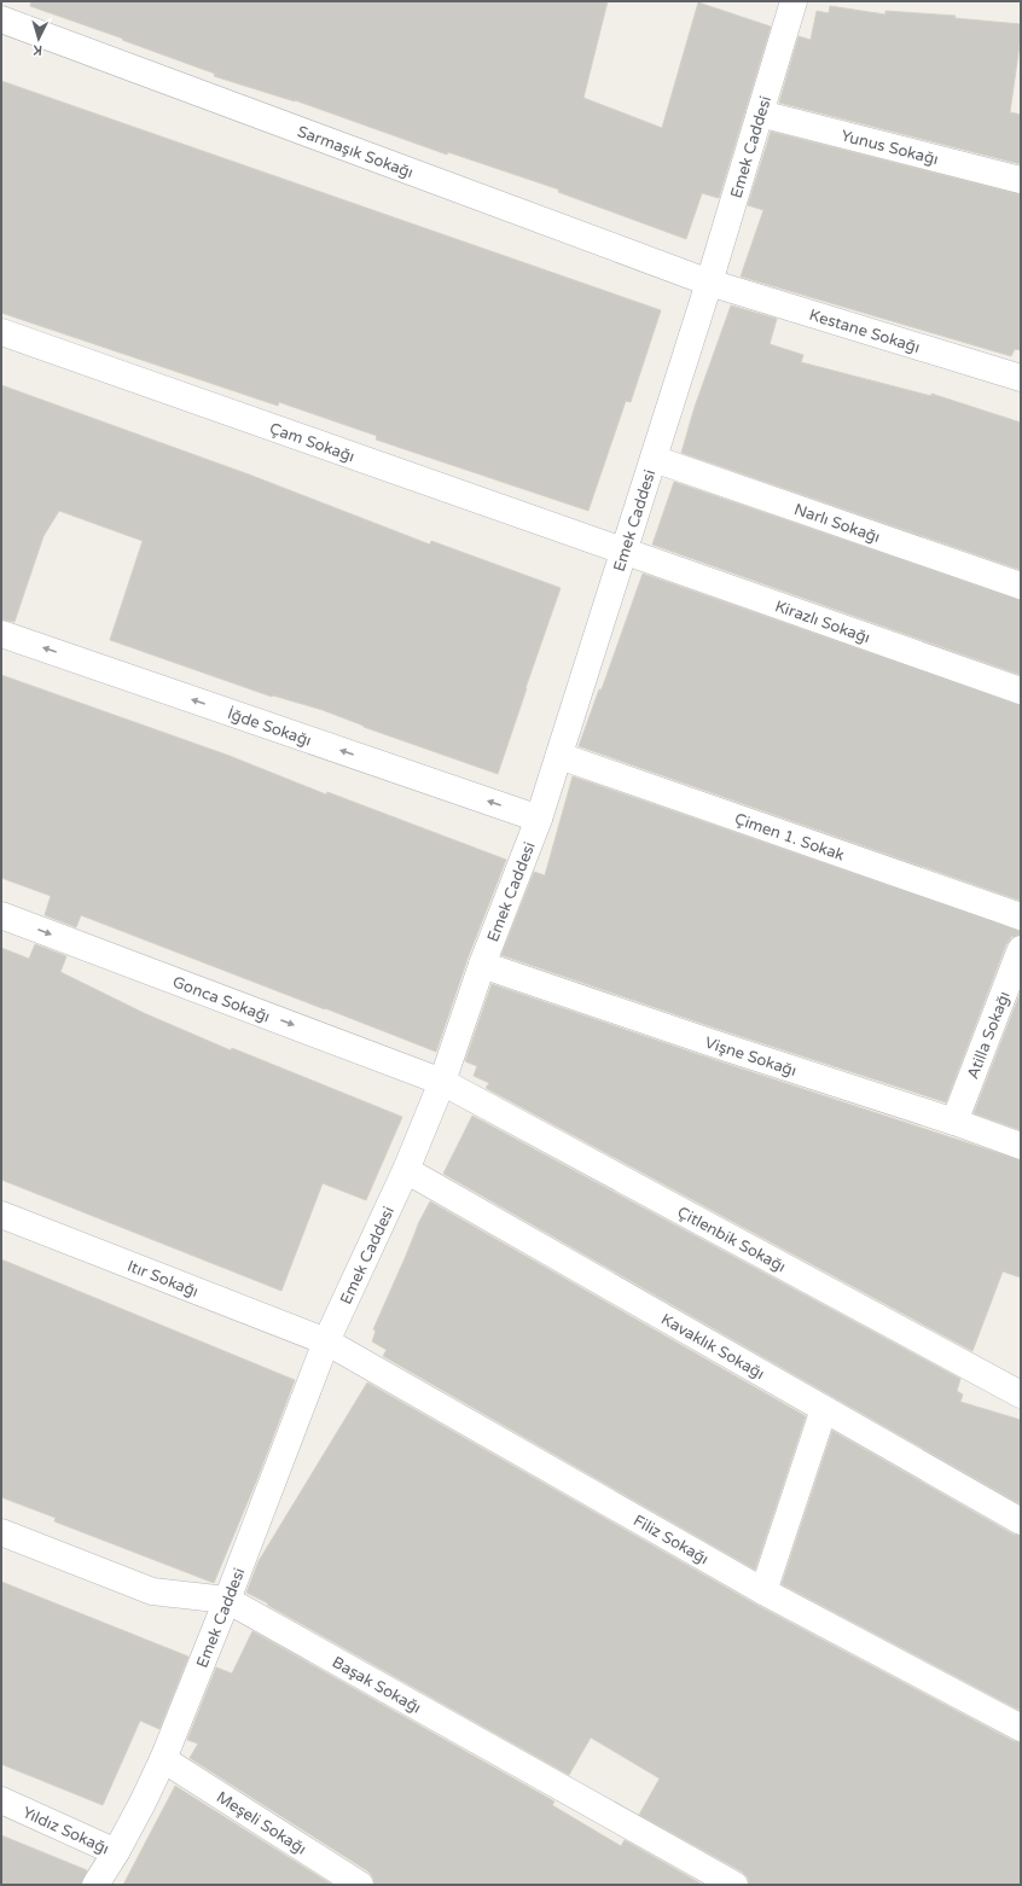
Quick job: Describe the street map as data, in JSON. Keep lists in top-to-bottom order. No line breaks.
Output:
{"streets":{"street":["Yunus Sokağı","Emek Caddesi","Sarmaşık Sokağı","Kestane Sokağı","Çam Sokağı","Narlı Sokağı","Kirazlı Sokağı","İğde Sokağı","Çimen 1. Sokak","Gonca Sokağı","Atilla Sokağı","Vişne Sokağı","Çitlenbik Sokağı","Itır Sokağı","Kavaklık Sokağı","Filiz Sokağı","Başak Sokağı","Meşeli Sokağı","Yıldız Sokağı"]},"crossings":[["Yunus Sokağı","Emek Caddesi"],["Emek Caddesi","Sarmaşık Sokağı"],["Emek Caddesi","Kestane Sokağı"],["Emek Caddesi","Çam Sokağı"],["Emek Caddesi","Narlı Sokağı"],["Emek Caddesi","Kirazlı Sokağı"],["Emek Caddesi","İğde Sokağı"],["Emek Caddesi","Çimen 1. Sokak"],["Emek Caddesi","Gonca Sokağı"],["Emek Caddesi","Vişne Sokağı"],["Emek Caddesi","Çitlenbik Sokağı"],["Emek Caddesi","Itır Sokağı"],["Emek Caddesi","Kavaklık Sokağı"],["Emek Caddesi","Filiz Sokağı"],["Emek Caddesi","Başak Sokağı"],["Emek Caddesi","Meşeli Sokağı"],["Emek Caddesi","Yıldız Sokağı"],["Sarmaşık Sokağı","Kestane Sokağı"],["Çam Sokağı","Kirazlı Sokağı"],["Gonca Sokağı","Çitlenbik Sokağı"],["Atilla Sokağı","Vişne Sokağı"],["Itır Sokağı","Filiz Sokağı"],["Meşeli Sokağı","Yıldız Sokağı"]],"one_way":["İğde Sokağı","Gonca Sokağı"],"north":"bottom"}
